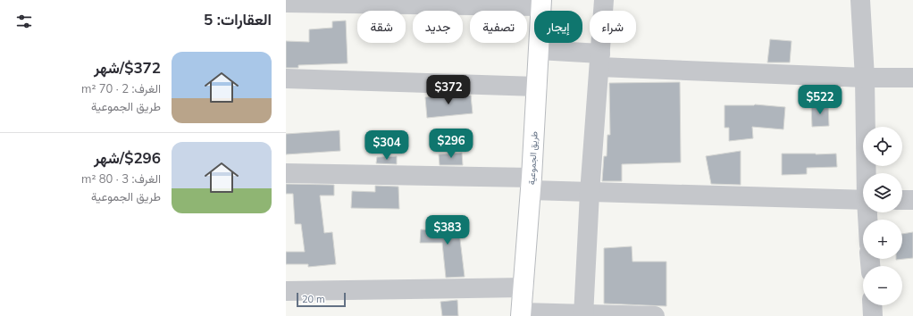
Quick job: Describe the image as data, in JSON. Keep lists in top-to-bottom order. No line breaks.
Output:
{"streets":{"main road":["طريق الجموعية"]},"scale_bar":"20 m","page":{"heading":"العقارات: 5","chip":["شراء","إيجار","تصفية","جديد","شقة"],"list":[{"name":"$372/شهر","note":"الغرف: 2 · 70 m² · طريق الجموعية"},{"name":"$296/شهر","note":"الغرف: 3 · 80 m² · طريق الجموعية"}],"price":["$372","$522","$296","$304","$383"],"map_buttons":["+","−"],"scale":"20 m"}}
